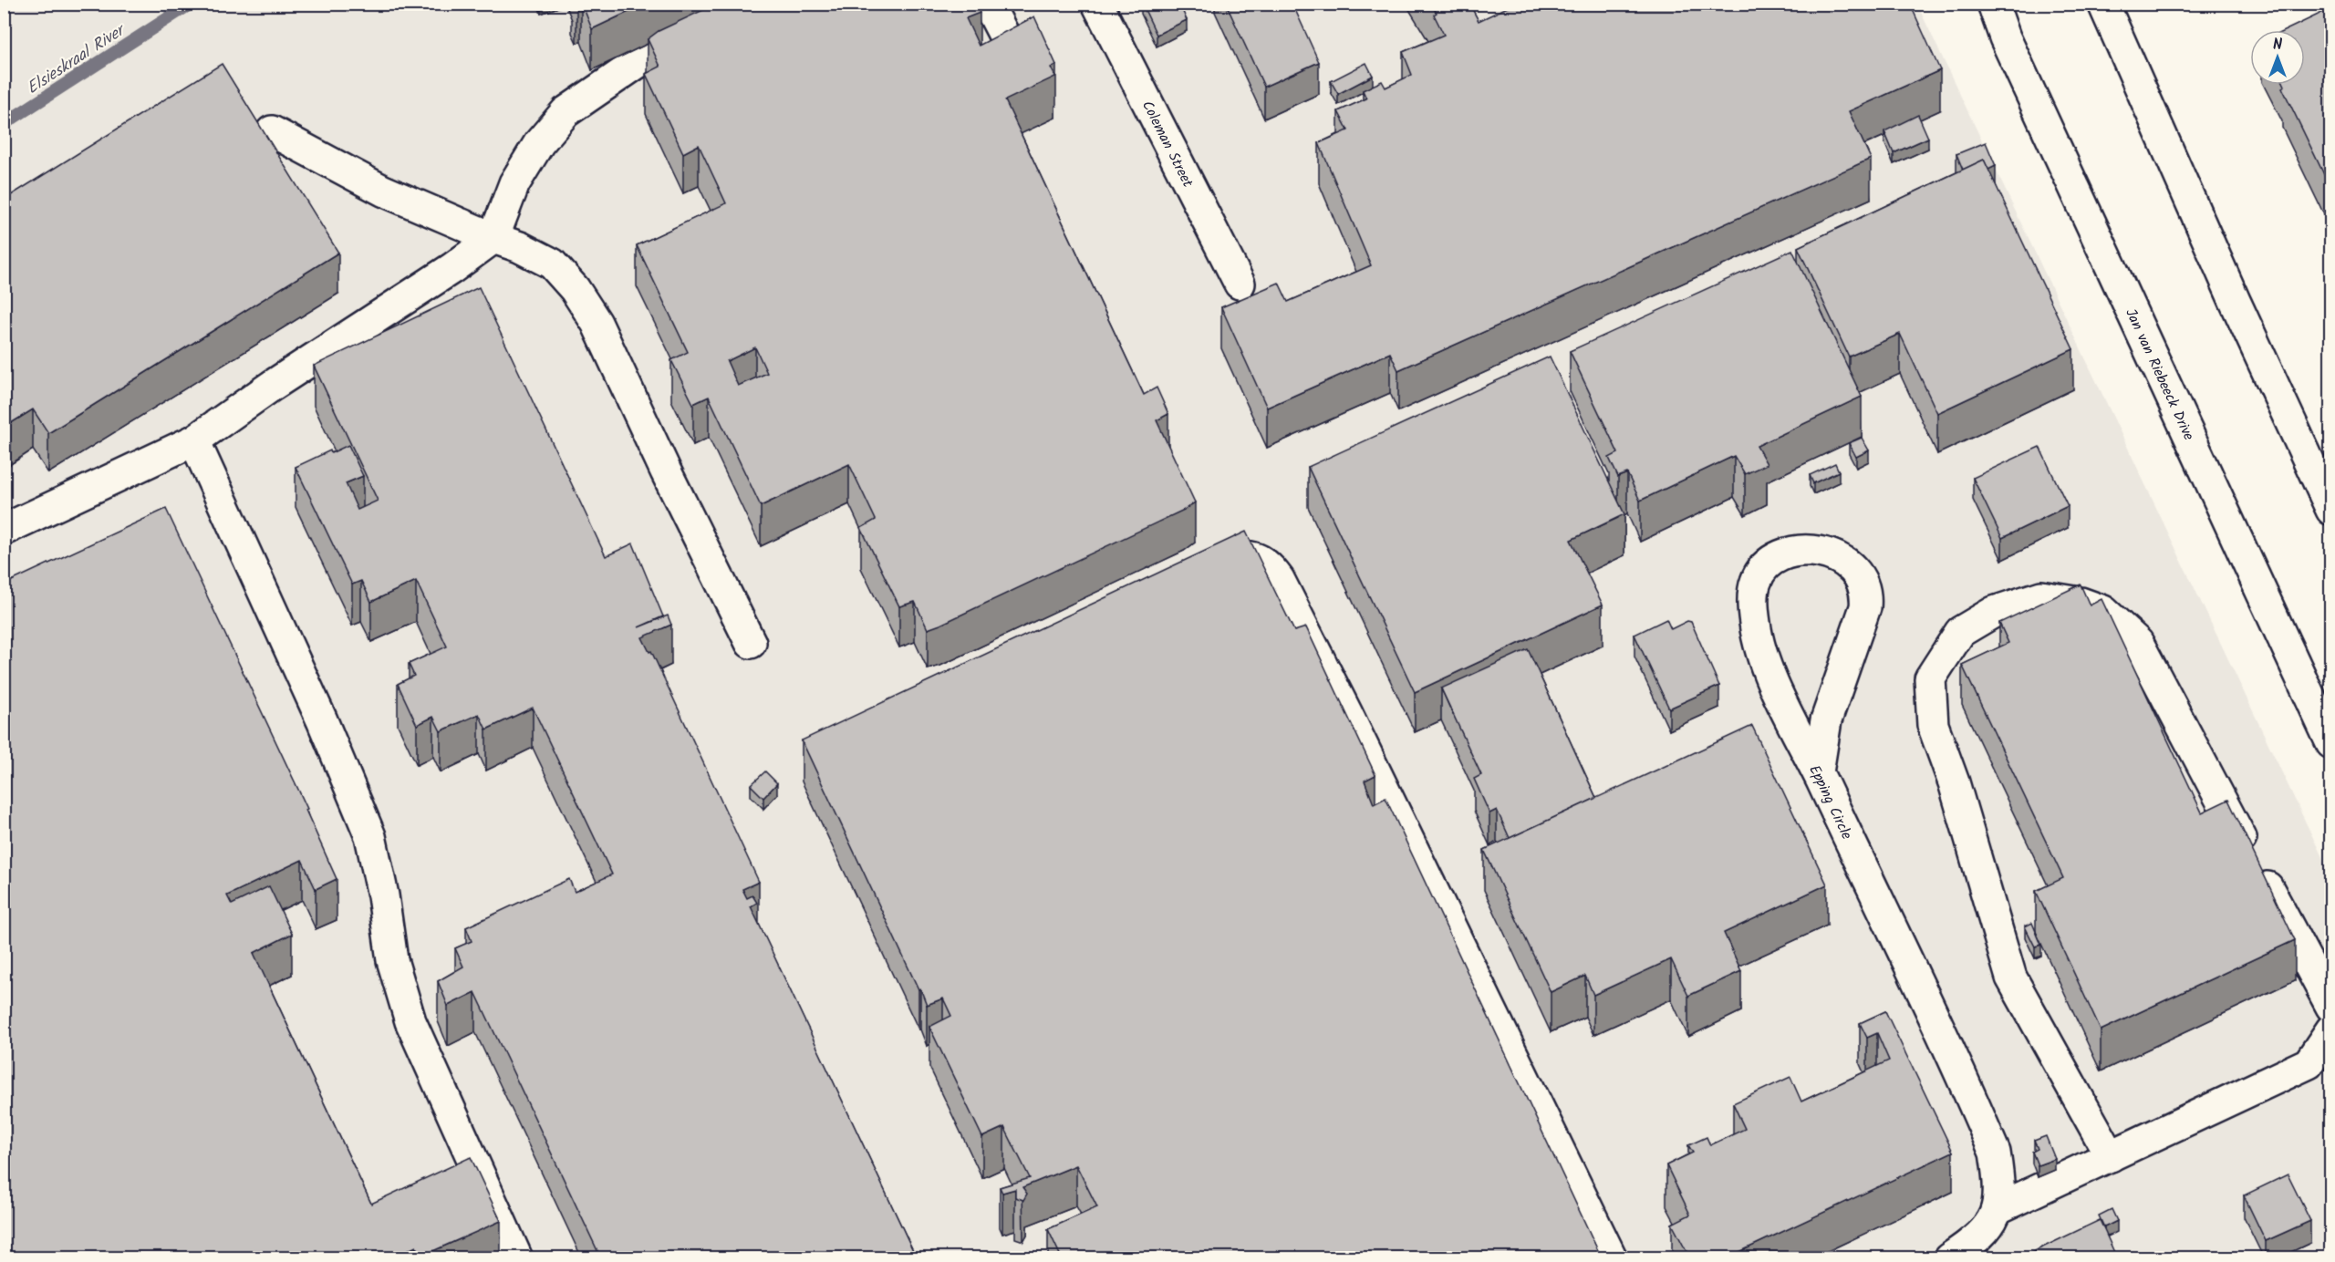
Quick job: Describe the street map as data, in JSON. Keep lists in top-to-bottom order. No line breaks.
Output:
{"streets":{"main road":["Coleman Street","Jan van Riebeeck Drive","Epping Circle"]},"water":["Elsieskraal River"],"north":"top"}
